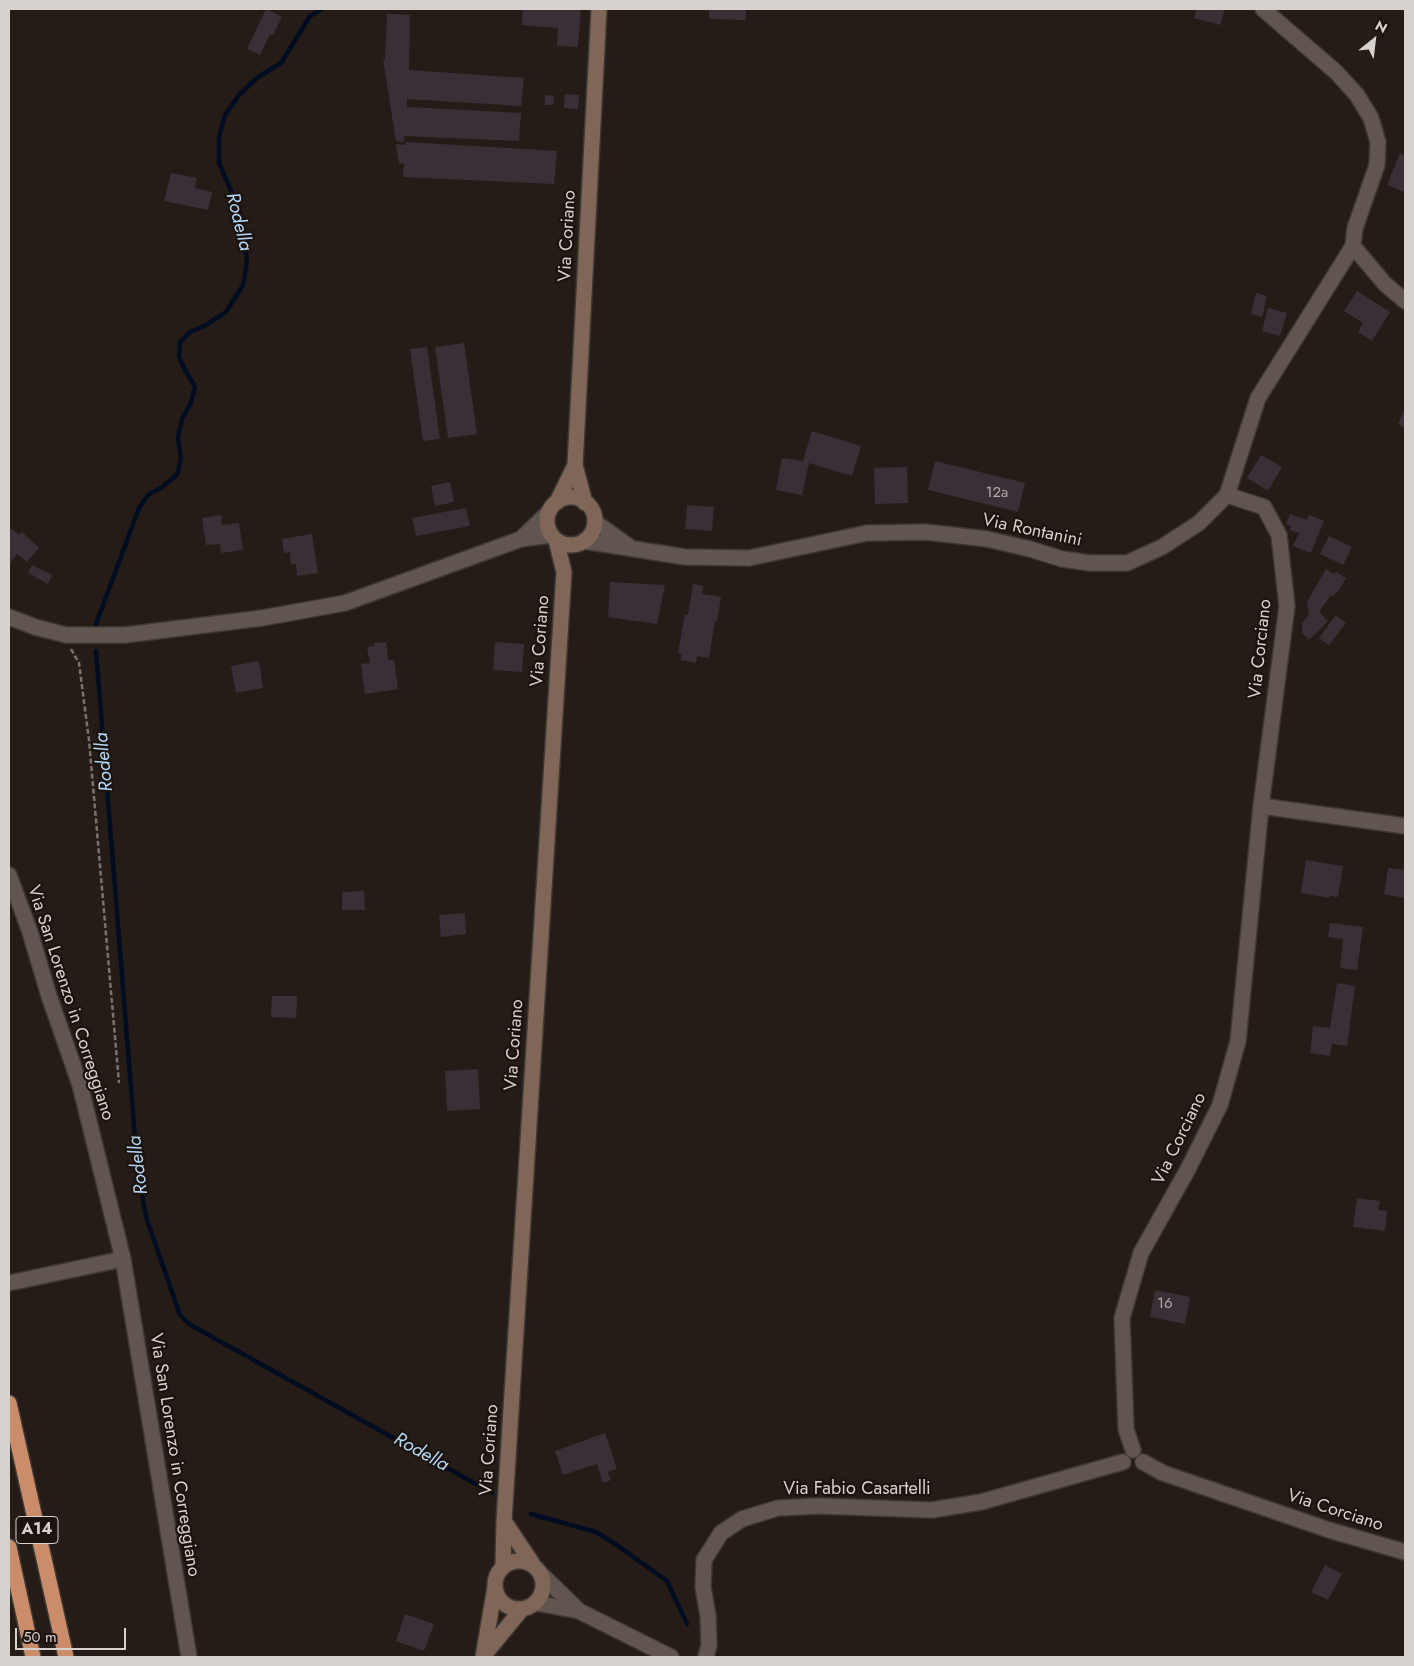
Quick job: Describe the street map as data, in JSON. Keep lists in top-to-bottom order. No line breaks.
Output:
{"streets":{"highway":["A14"],"main road":["Via Coriano"],"street":["Via Rontanini","Via Corciano","Via San Lorenzo in Correggiano","Via Fabio Casartelli"]},"crossings":[["Via Coriano","Via Rontanini"],["Via Rontanini","Via Corciano"],["Via Corciano","Via Fabio Casartelli"]],"water":["Rodella"],"house_numbers":["12a","16"],"scale_bar":"50 m","north":"top right"}
